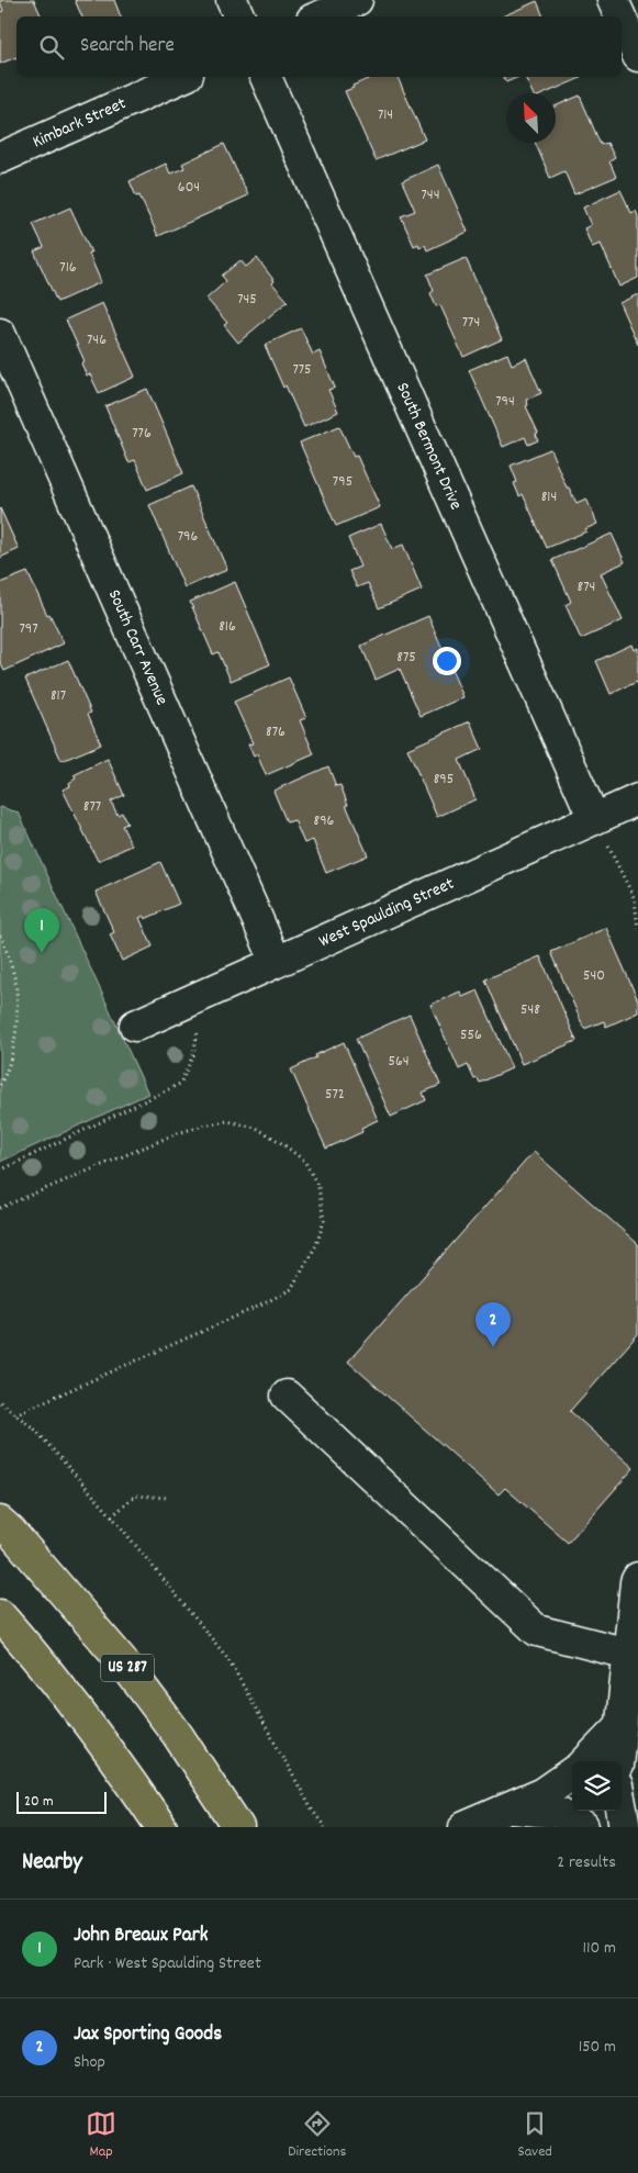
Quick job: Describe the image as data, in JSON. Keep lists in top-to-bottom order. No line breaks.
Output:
{"streets":{"main road":["US 287"],"street":["Kimbark Street","South Bermont Drive","South Carr Avenue","West Spaulding Street"]},"crossings":[["South Bermont Drive","West Spaulding Street"],["South Carr Avenue","West Spaulding Street"]],"house_numbers":["714","604","744","716","745","774","746","775","794","776","795","814","796","874","816","797","875","817","876","895","877","896","540","548","556","564","572"],"scale_bar":"20 m","north":"top left","page":{"search":"Search here","pins":["1","2"],"scale":"20 m","heading":["Nearby","2 results"],"list":[{"mark":"1","name":"John Breaux Park","note":"Park · West Spaulding Street","value":"110 m"},{"mark":"2","name":"Jax Sporting Goods","note":"Shop","value":"150 m"}],"nav":["Map","Directions","Saved"]}}
